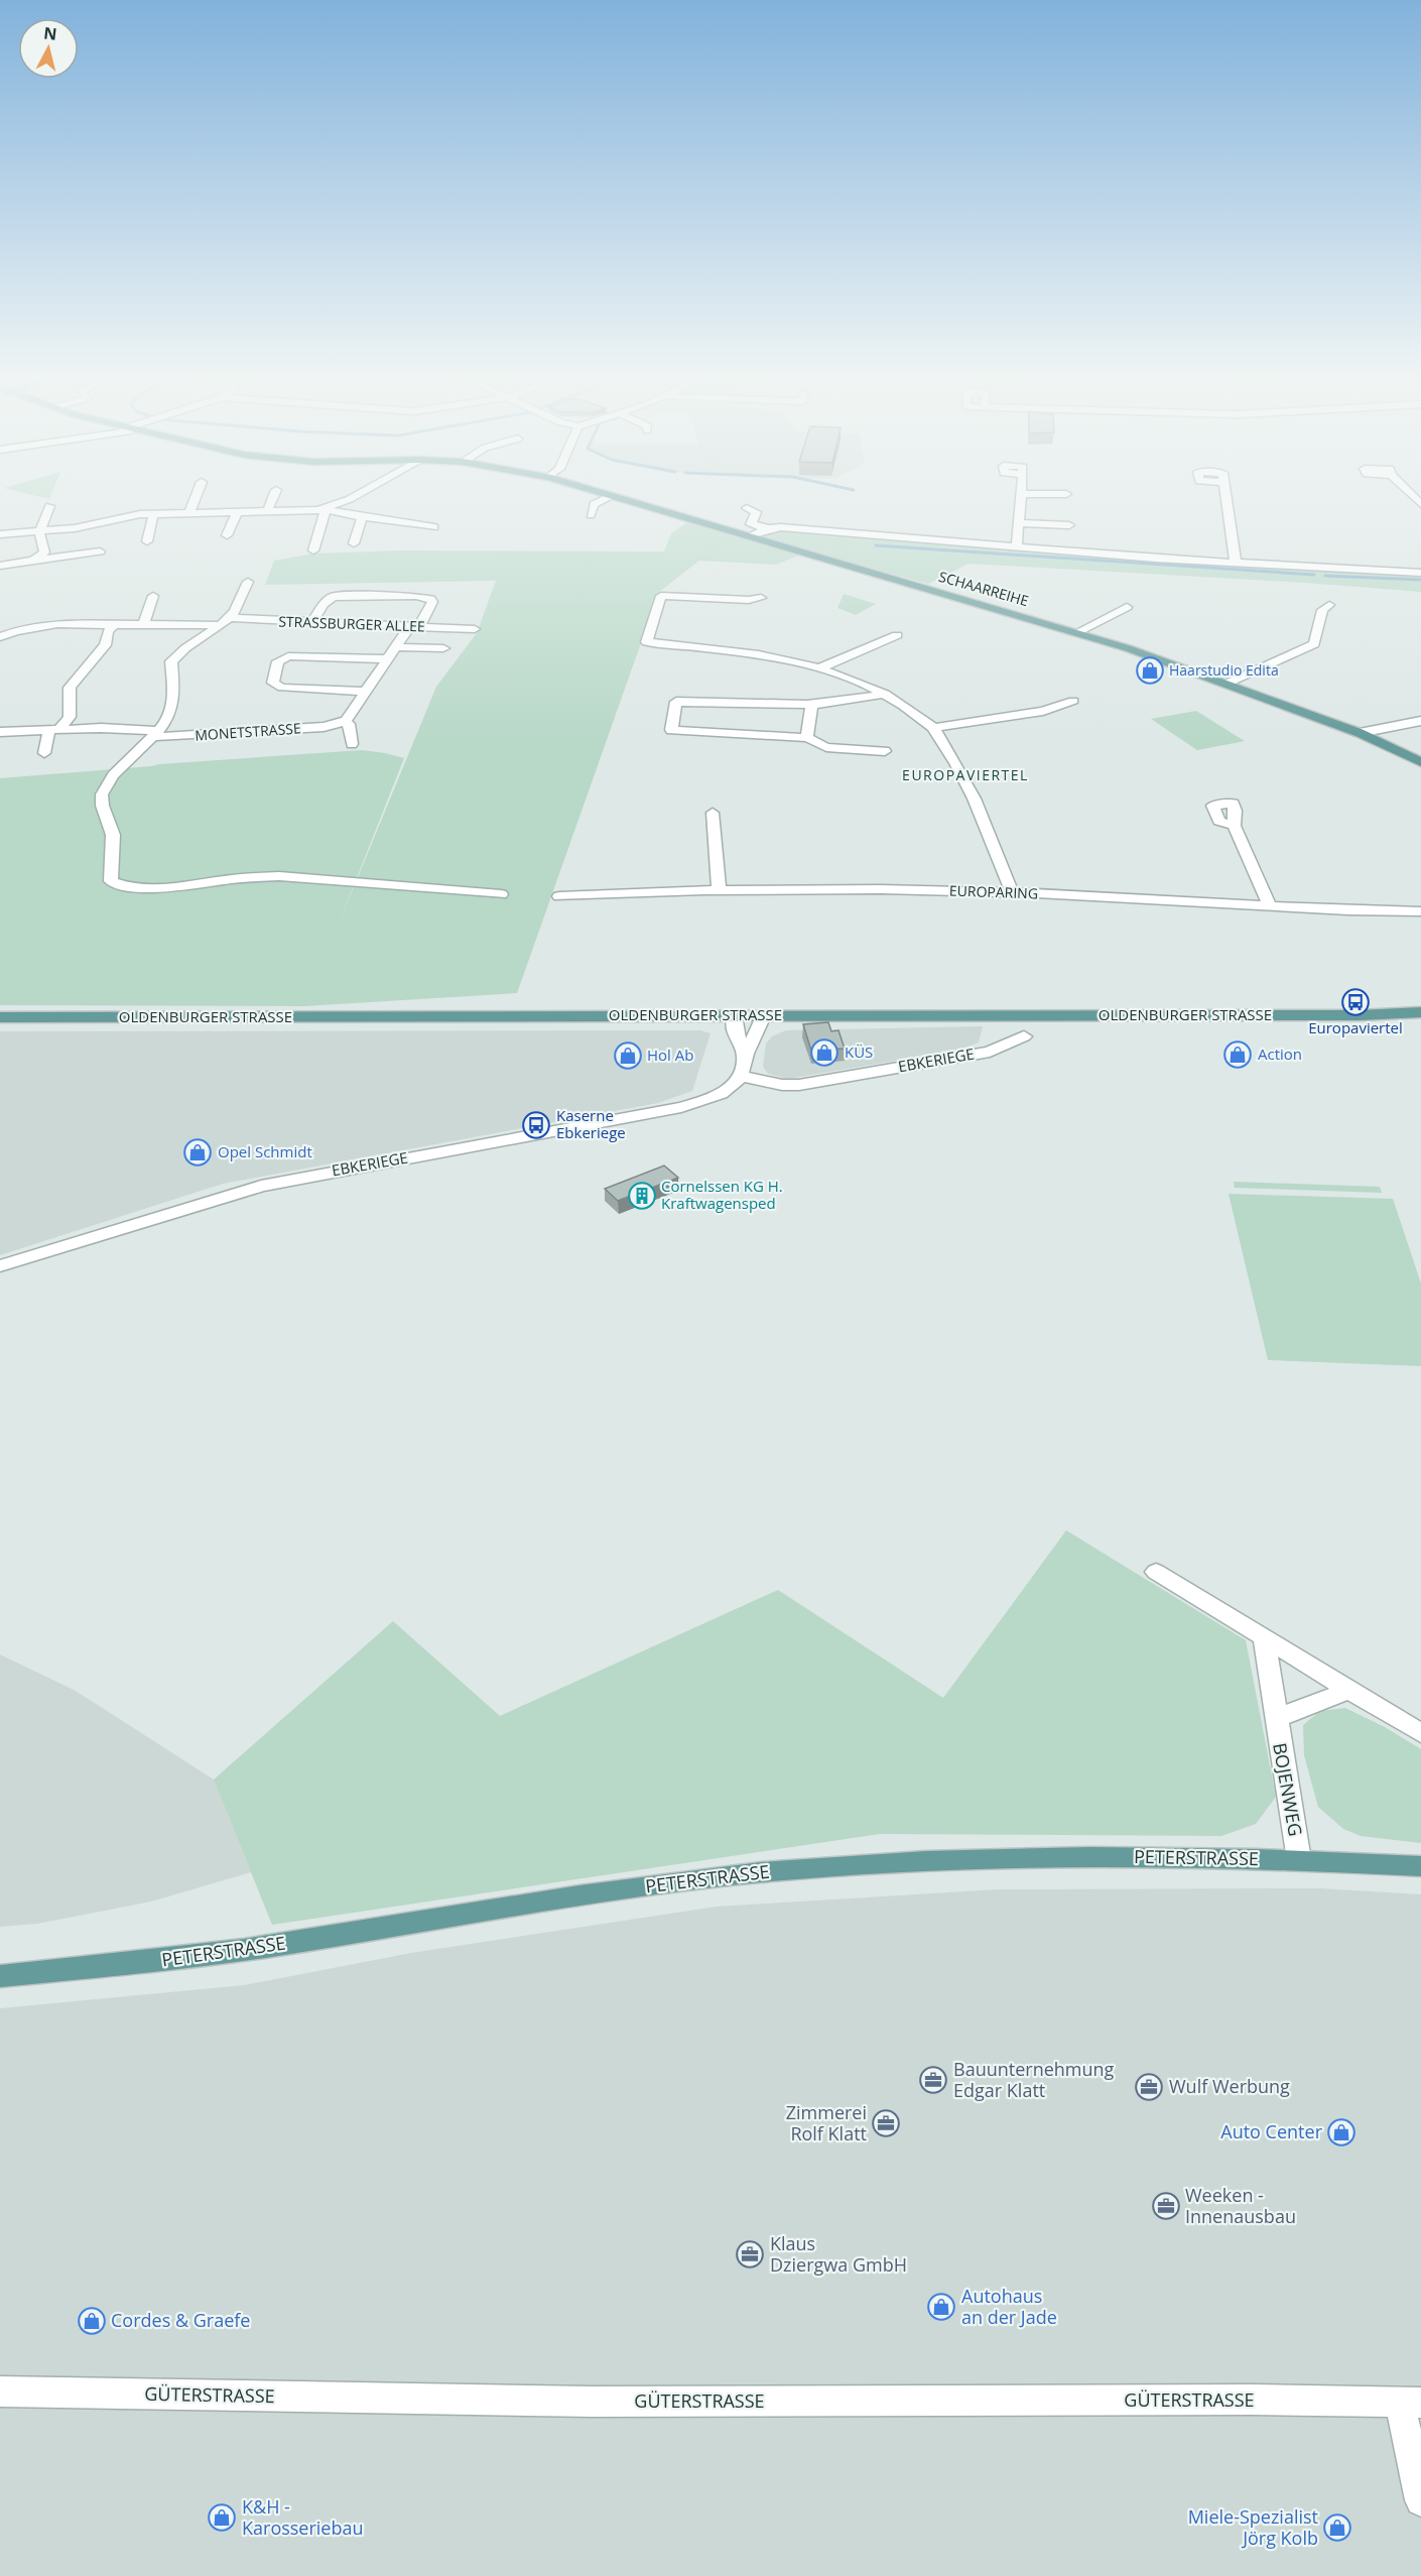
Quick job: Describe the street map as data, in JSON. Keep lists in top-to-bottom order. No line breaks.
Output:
{"streets":{"main road":["SCHAARREIHE","OLDENBURGER STRASSE","PETERSTRASSE"],"street":["STRASSBURGER ALLEE","MONETSTRASSE","EUROPARING","EBKERIEGE","BOJENWEG","GÜTERSTRASSE"]},"crossings":[["BOJENWEG","PETERSTRASSE"]],"districts":["EUROPAVIERTEL"],"places":{"shop":["Haarstudio Edita","KÜS","Action","Hol Ab","Opel Schmidt","Auto Center","Autohaus an der Jade","Cordes & Graefe","K&H - Karosseriebau","Miele-Spezialist Jörg Kolb"],"bus stop":["Europaviertel","Kaserne Ebkeriege"],"building":["Cornelssen KG H. Kraftwagensped"],"office":["Bauunternehmung Edgar Klatt","Wulf Werbung","Zimmerei Rolf Klatt","Weeken - Innenausbau","Klaus Dziergwa GmbH"]},"north":"top"}
